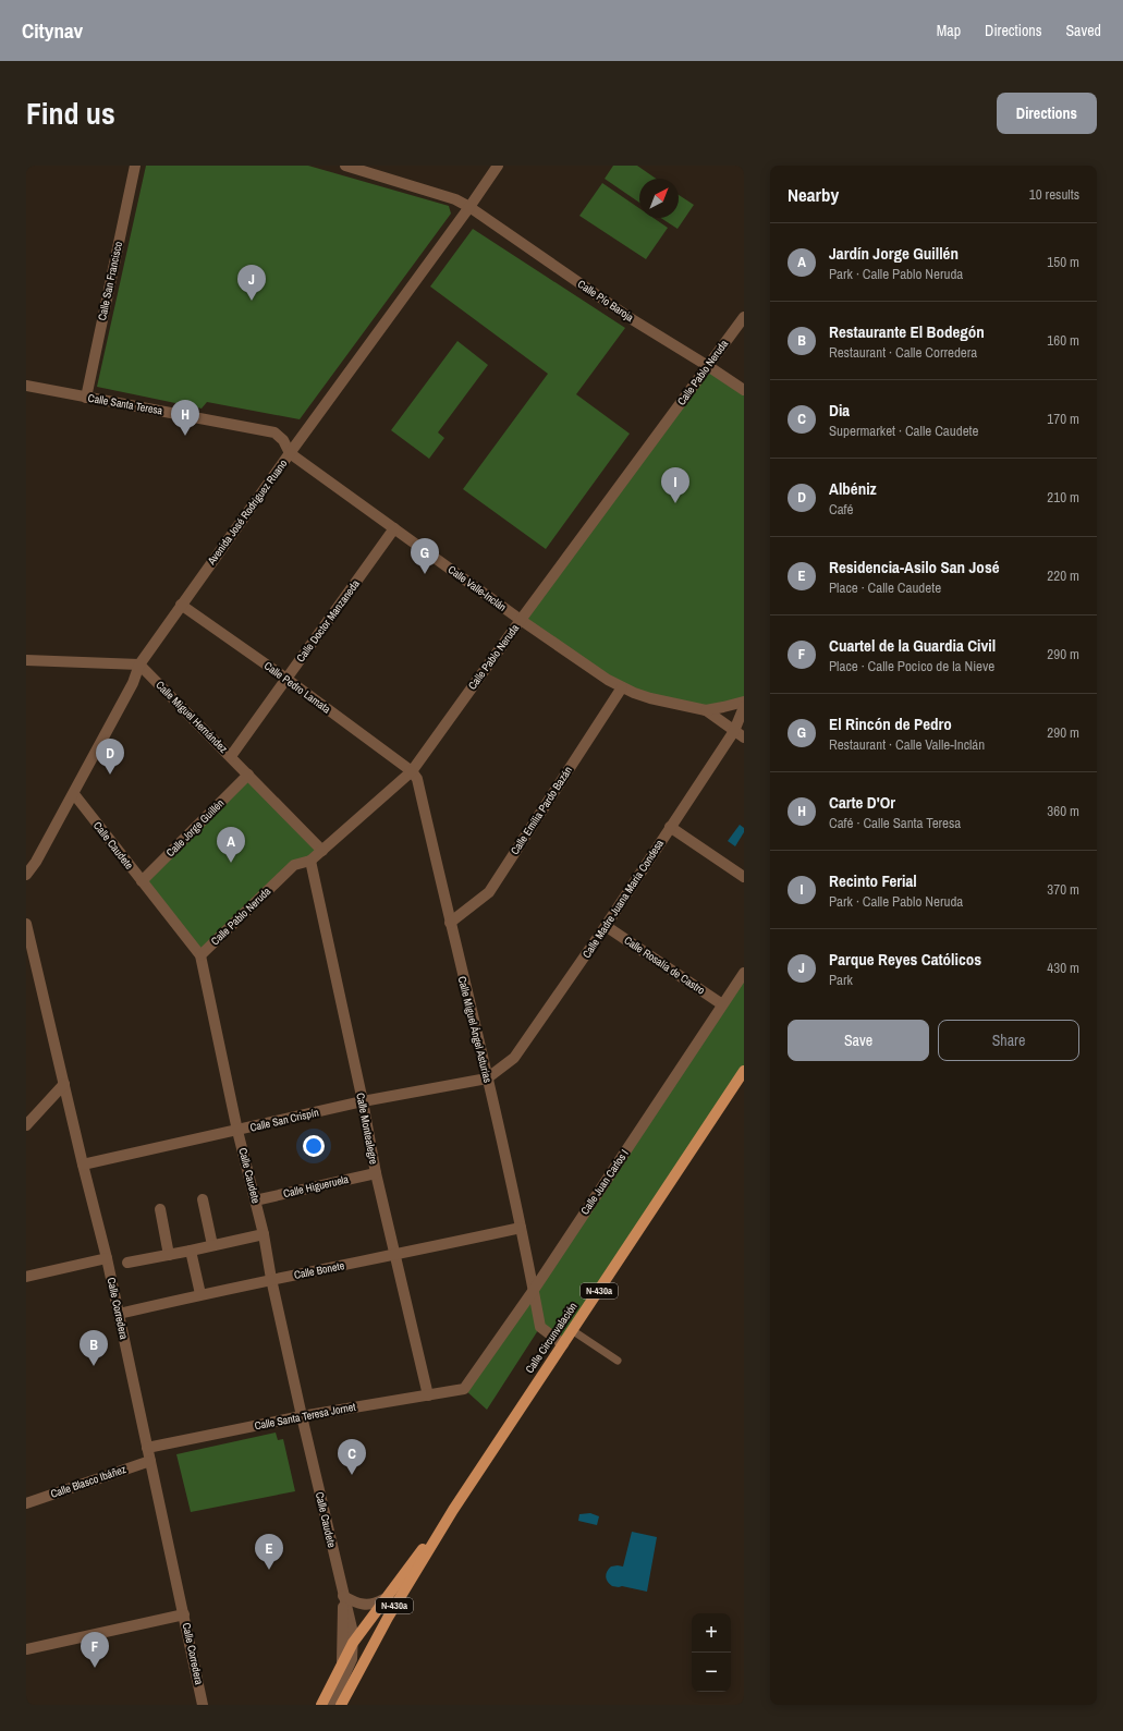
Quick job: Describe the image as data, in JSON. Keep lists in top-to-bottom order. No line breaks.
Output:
{"streets":{"main road":["N-430a","Calle Circunvalación"],"street":["Calle San Francisco","Calle Pío Baroja","Calle Pablo Neruda","Calle Santa Teresa","Avenida José Rodríguez Ruano","Calle Valle-Inclán","Calle Doctor Manzaneda","Calle Pedro Lamata","Calle Miguel Hernández","Calle Emilia Pardo Bazán","Calle Jorge Guillén","Calle Caudete","Calle Madre Juana María Condesa","Calle Rosalía de Castro","Calle Miguel Ángel Asturias","Calle San Crispín","Calle Montealegre","Calle Juan Carlos I","Calle Higueruela","Calle Bonete","Calle Corredera","Calle Santa Teresa Jornet","Calle Blasco Ibáñez"]},"crossings":[["Calle San Francisco","Calle Santa Teresa"],["Calle Pío Baroja","Calle Pablo Neruda"],["Calle Pío Baroja","Avenida José Rodríguez Ruano"],["Calle Pablo Neruda","Calle Valle-Inclán"],["Calle Pablo Neruda","Calle Pedro Lamata"],["Calle Pablo Neruda","Calle Miguel Hernández"],["Calle Pablo Neruda","Calle Caudete"],["Calle Pablo Neruda","Calle Miguel Ángel Asturias"],["Calle Pablo Neruda","Calle Montealegre"],["Calle Santa Teresa","Avenida José Rodríguez Ruano"],["Calle Santa Teresa","Calle Valle-Inclán"],["Avenida José Rodríguez Ruano","Calle Valle-Inclán"],["Avenida José Rodríguez Ruano","Calle Pedro Lamata"],["Avenida José Rodríguez Ruano","Calle Miguel Hernández"],["Avenida José Rodríguez Ruano","Calle Caudete"],["Calle Valle-Inclán","Calle Doctor Manzaneda"],["Calle Valle-Inclán","Calle Emilia Pardo Bazán"],["Calle Valle-Inclán","Calle Madre Juana María Condesa"],["Calle Doctor Manzaneda","Calle Pedro Lamata"],["Calle Doctor Manzaneda","Calle Miguel Hernández"],["Calle Pedro Lamata","Calle Miguel Ángel Asturias"],["Calle Miguel Hernández","Calle Jorge Guillén"],["Calle Emilia Pardo Bazán","Calle Miguel Ángel Asturias"],["Calle Jorge Guillén","Calle Caudete"],["Calle Caudete","Calle San Crispín"],["Calle Caudete","Calle Higueruela"],["Calle Caudete","Calle Bonete"],["Calle Caudete","N-430a"],["Calle Caudete","Calle Santa Teresa Jornet"],["Calle Madre Juana María Condesa","Calle Rosalía de Castro"],["Calle Madre Juana María Condesa","Calle Miguel Ángel Asturias"],["Calle Madre Juana María Condesa","Calle San Crispín"],["Calle Rosalía de Castro","Calle Juan Carlos I"],["Calle Miguel Ángel Asturias","Calle San Crispín"],["Calle Miguel Ángel Asturias","Calle Juan Carlos I"],["Calle Miguel Ángel Asturias","Calle Bonete"],["Calle Miguel Ángel Asturias","Calle Circunvalación"],["Calle San Crispín","Calle Montealegre"],["Calle San Crispín","Calle Corredera"],["Calle Montealegre","Calle Higueruela"],["Calle Montealegre","Calle Bonete"],["Calle Montealegre","Calle Santa Teresa Jornet"],["Calle Juan Carlos I","Calle Santa Teresa Jornet"],["Calle Bonete","Calle Corredera"],["N-430a","Calle Circunvalación"],["Calle Corredera","Calle Santa Teresa Jornet"],["Calle Corredera","Calle Blasco Ibáñez"]],"north":"top right","page":{"header":"Citynav","nav":["Map","Directions","Saved"],"title":"Find us","buttons":["Directions",["Save","Share"]],"heading":["Nearby","10 results"],"list":[{"mark":"A","name":"Jardín Jorge Guillén","note":"Park · Calle Pablo Neruda","value":"150 m"},{"mark":"B","name":"Restaurante El Bodegón","note":"Restaurant · Calle Corredera","value":"160 m"},{"mark":"C","name":"Dia","note":"Supermarket · Calle Caudete","value":"170 m"},{"mark":"D","name":"Albéniz","note":"Café","value":"210 m"},{"mark":"E","name":"Residencia-Asilo San José","note":"Place · Calle Caudete","value":"220 m"},{"mark":"F","name":"Cuartel de la Guardia Civil","note":"Place · Calle Pocico de la Nieve","value":"290 m"},{"mark":"G","name":"El Rincón de Pedro","note":"Restaurant · Calle Valle-Inclán","value":"290 m"},{"mark":"H","name":"Carte D'Or","note":"Café · Calle Santa Teresa","value":"360 m"},{"mark":"I","name":"Recinto Ferial","note":"Park · Calle Pablo Neruda","value":"370 m"},{"mark":"J","name":"Parque Reyes Católicos","note":"Park","value":"430 m"}],"pins":["J","H","I","G","D","A","B","C","E","F"],"map_buttons":["+","−"]}}
